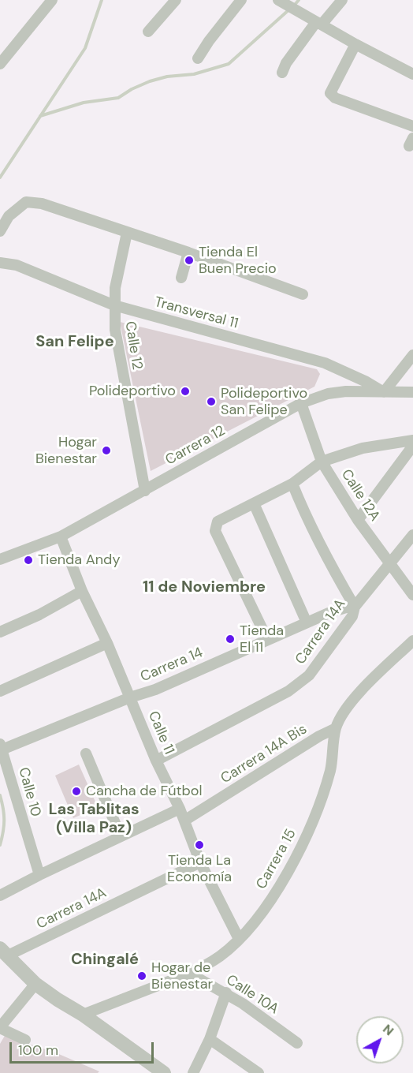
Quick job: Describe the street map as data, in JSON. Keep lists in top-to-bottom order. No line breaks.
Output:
{"streets":{"street":["Transversal 11","Calle 12","Carrera 12","Calle 12A","Carrera 14A","Carrera 14","Calle 11","Carrera 14A Bis","Calle 10","Carrera 15","Calle 10A"]},"crossings":[["Transversal 11","Calle 12"],["Transversal 11","Carrera 12"],["Calle 12","Carrera 12"],["Carrera 12","Calle 12A"],["Carrera 12","Calle 11"],["Calle 12A","Carrera 14A"],["Carrera 14A","Carrera 14"],["Carrera 14A","Calle 11"],["Carrera 14","Calle 11"],["Carrera 14","Calle 10"],["Calle 11","Carrera 14A Bis"],["Calle 11","Carrera 15"],["Carrera 14A Bis","Carrera 15"],["Carrera 15","Calle 10A"]],"districts":["San Felipe","11 de Noviembre","Las Tablitas (Villa Paz)","Chingalé"],"places":["Tienda El Buen Precio","Polideportivo","Polideportivo San Felipe","Hogar Bienestar","Tienda Andy","Tienda El 11","Cancha de Fútbol","Tienda La Economía","Hogar de Bienestar"],"scale_bar":"100 m","north":"top right"}
